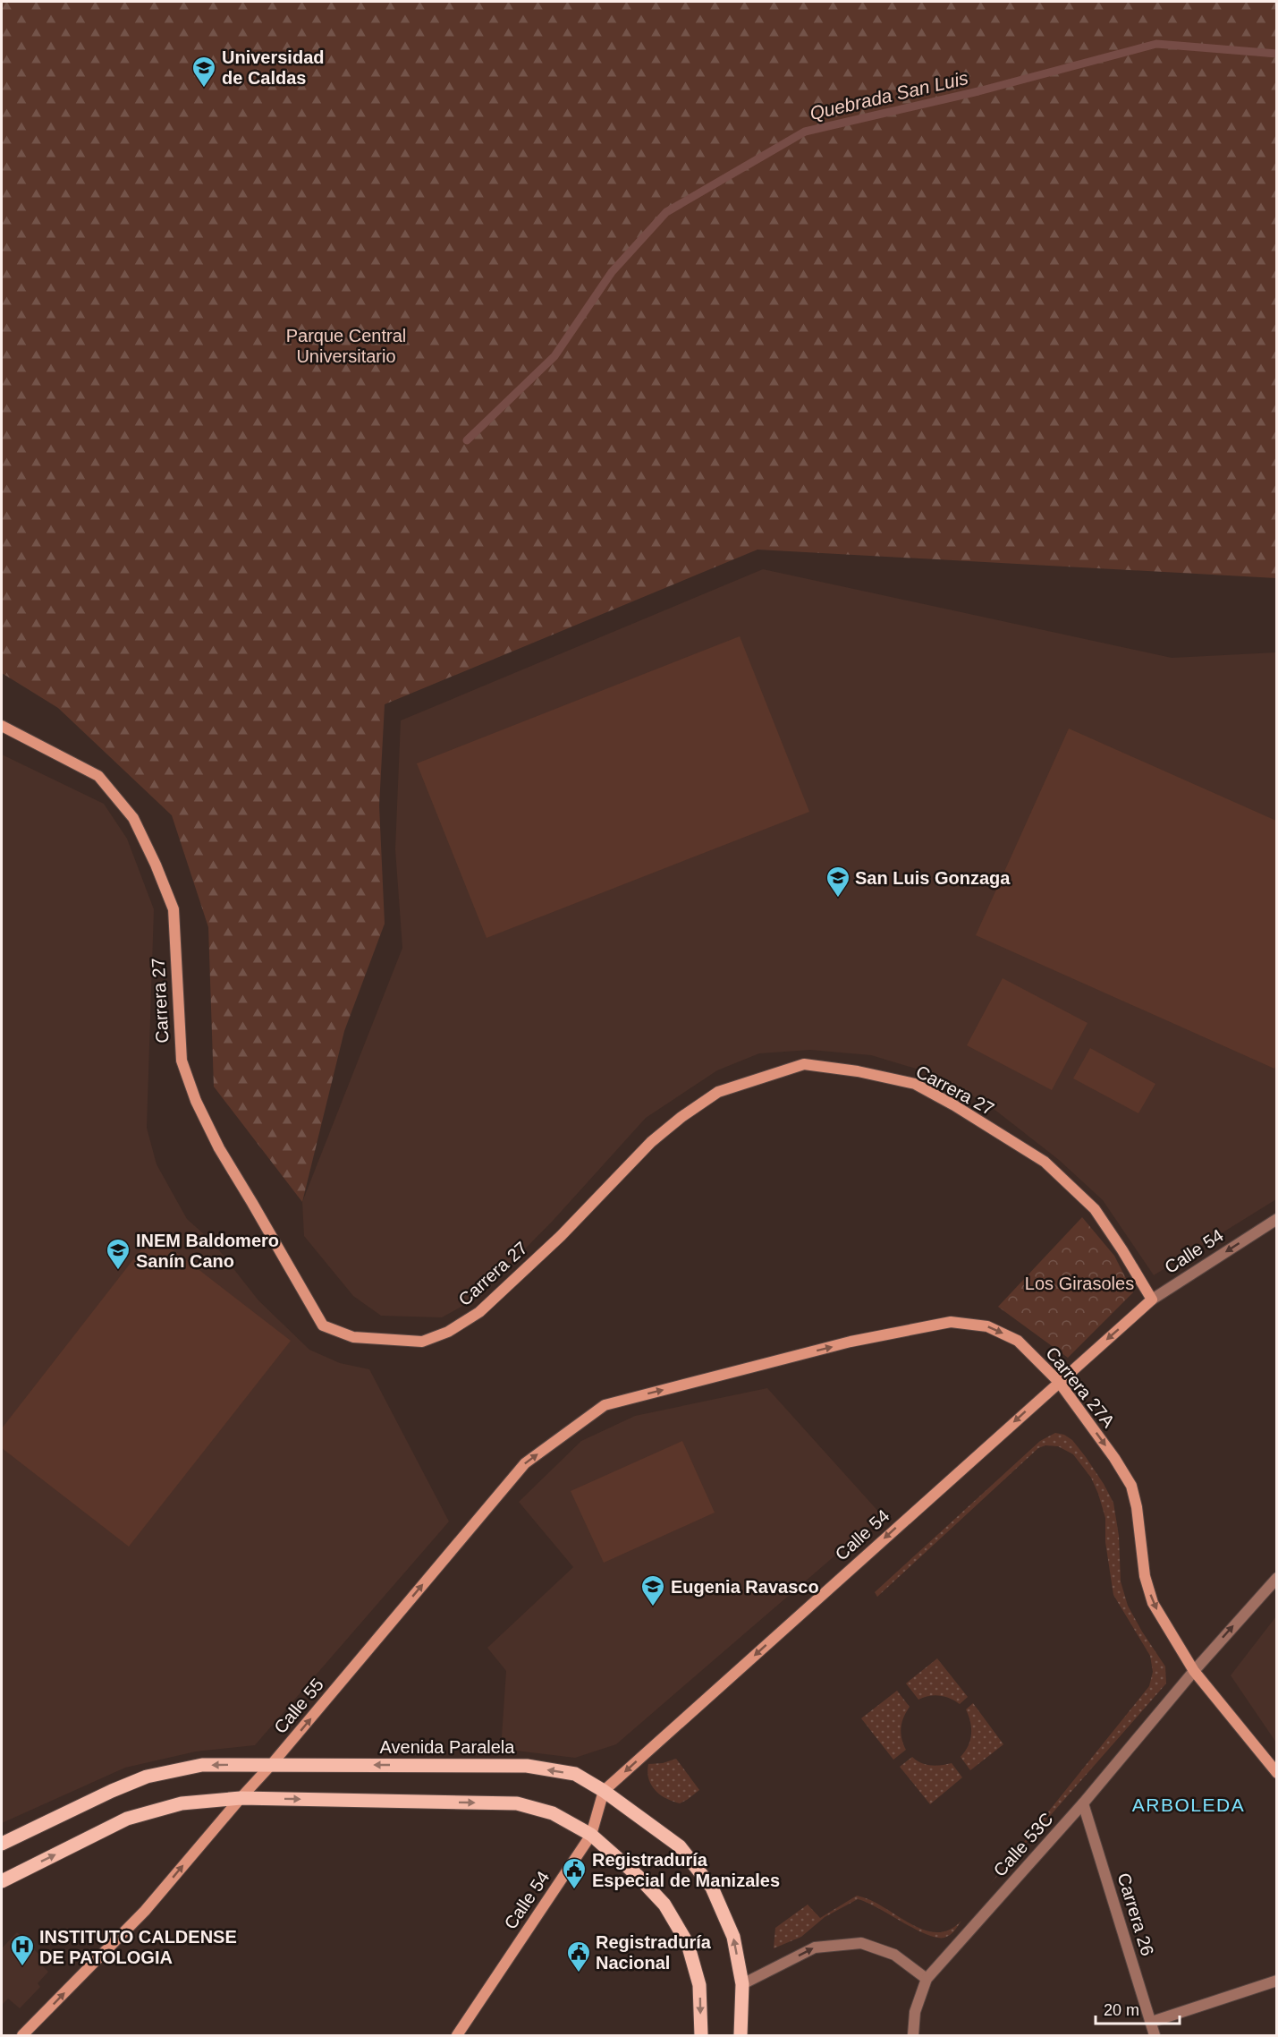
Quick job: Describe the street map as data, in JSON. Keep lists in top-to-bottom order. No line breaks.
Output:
{"streets":{"main road":["Avenida Paralela"],"street":["Carrera 27","Calle 54","Carrera 27A","Calle 55","Calle 53C","Carrera 26"]},"crossings":[["Carrera 27","Calle 54"],["Calle 54","Carrera 27A"],["Calle 54","Avenida Paralela"],["Carrera 27A","Calle 55"],["Carrera 27A","Calle 53C"],["Calle 55","Avenida Paralela"],["Calle 53C","Carrera 26"]],"one_way":["Calle 54","Calle 55"],"districts":["ARBOLEDA"],"water":["Quebrada San Luis"],"parks":["Parque Central Universitario","Los Girasoles"],"places":{"school or university":["Universidad de Caldas","San Luis Gonzaga","INEM Baldomero Sanín Cano","Eugenia Ravasco"],"public building":["Registraduría Especial de Manizales","Registraduría Nacional"],"hospital":["INSTITUTO CALDENSE DE PATOLOGIA"]},"scale_bar":"20 m"}
